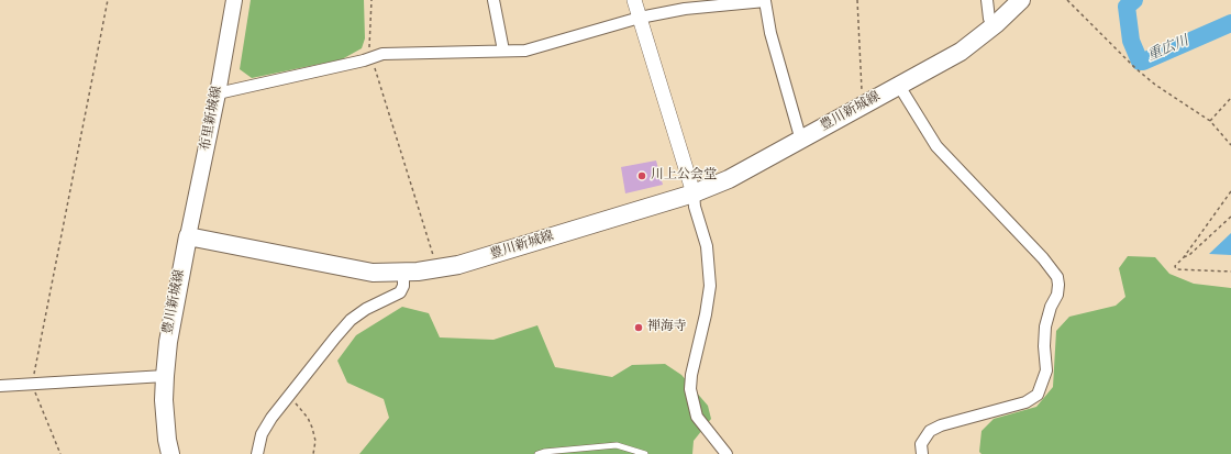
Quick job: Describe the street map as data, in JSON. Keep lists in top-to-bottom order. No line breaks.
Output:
{"streets":{"main road":["豊川新城線","布里新城線"]},"crossings":[["豊川新城線","布里新城線"]],"water":["重広川"],"places":["川上公会堂","禅海寺"]}
